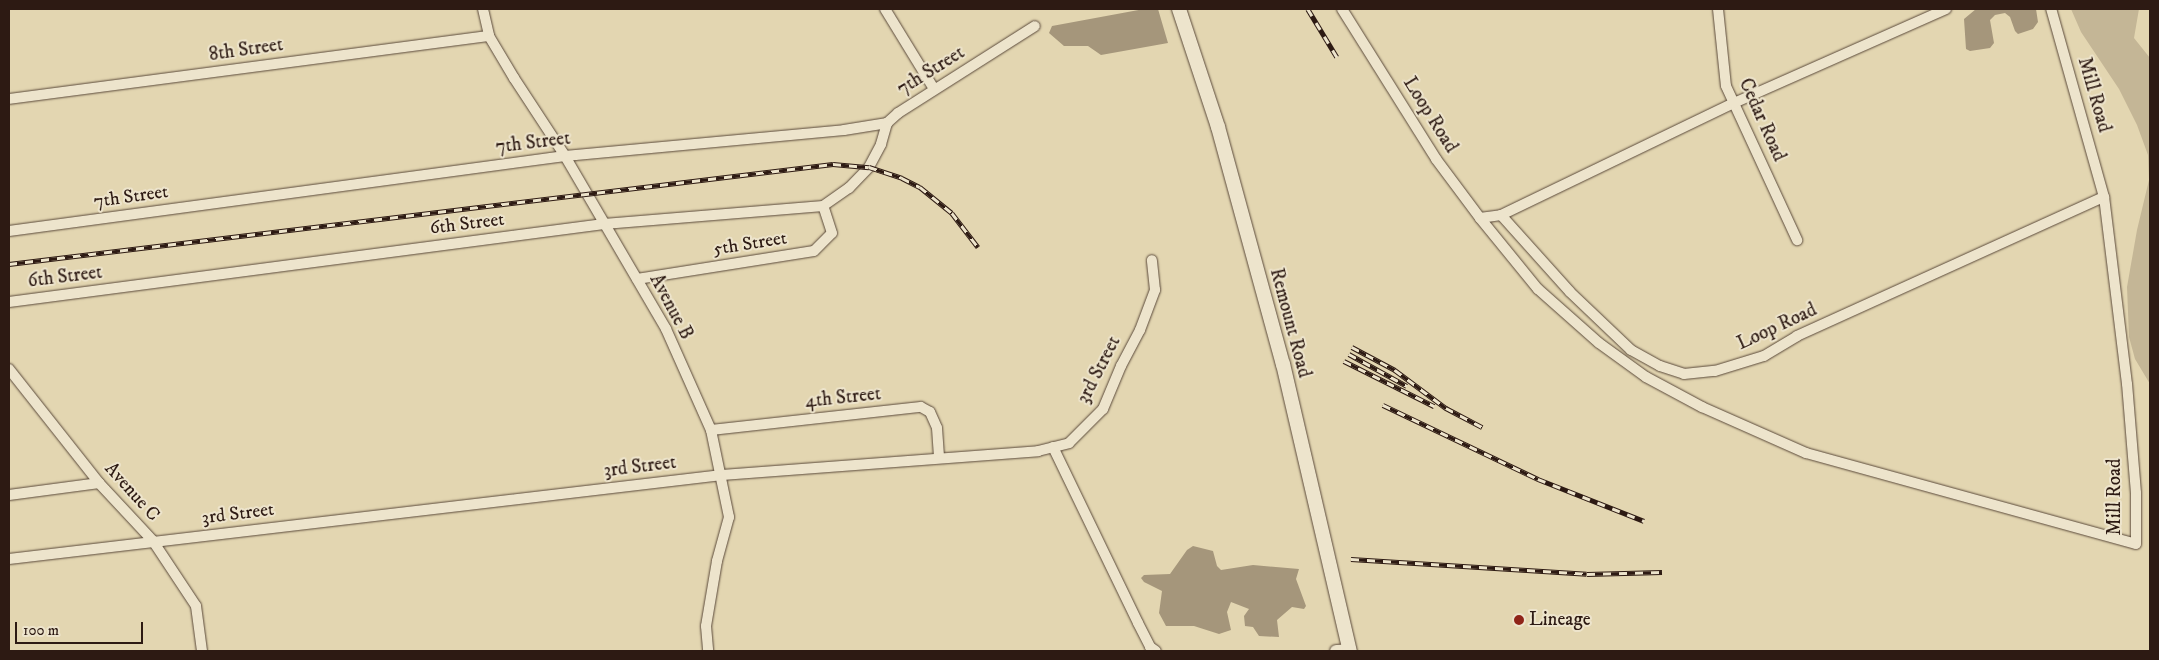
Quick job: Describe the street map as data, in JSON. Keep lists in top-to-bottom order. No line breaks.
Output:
{"streets":{"main road":["Remount Road"],"street":["8th Street","7th Street","Mill Road","Loop Road","Cedar Road","6th Street","5th Street","Avenue B","3rd Street","4th Street","Avenue C"]},"crossings":[["8th Street","Avenue B"],["7th Street","6th Street"],["7th Street","Avenue B"],["Mill Road","Loop Road"],["6th Street","5th Street"],["6th Street","Avenue B"],["5th Street","Avenue B"],["Avenue B","3rd Street"],["Avenue B","4th Street"],["3rd Street","4th Street"],["3rd Street","Avenue C"]],"places":["Lineage"],"scale_bar":"100 m"}
